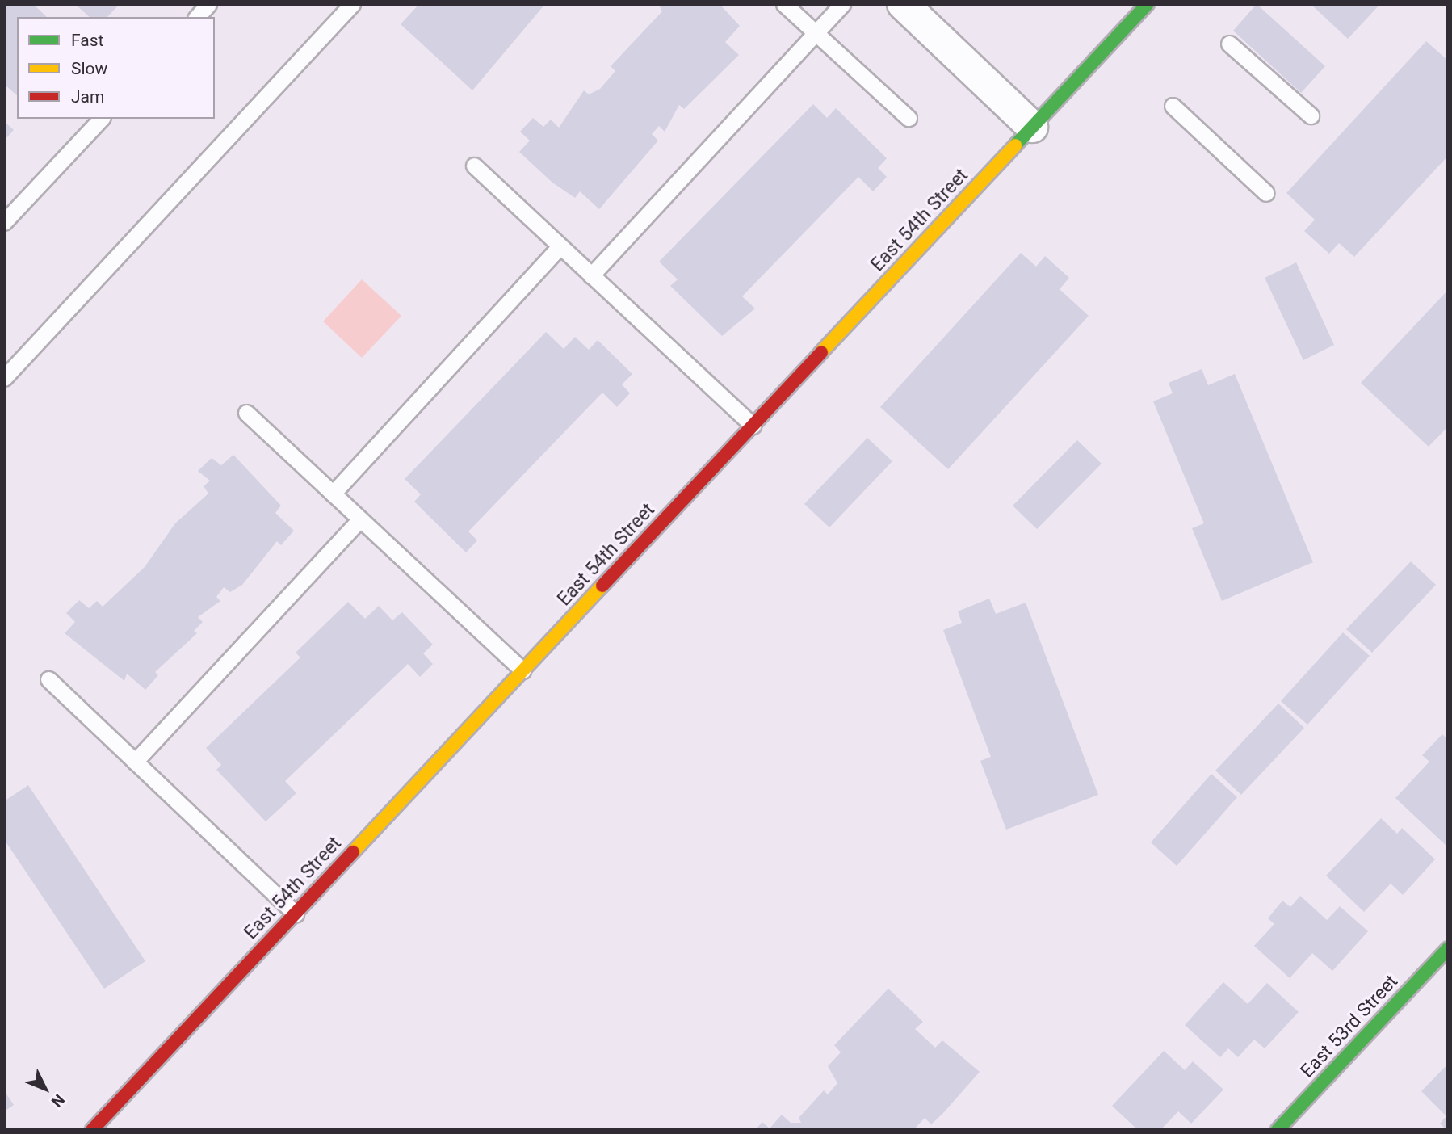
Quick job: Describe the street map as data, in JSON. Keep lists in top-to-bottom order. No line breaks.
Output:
{"streets":{"street":["East 54th Street","East 53rd Street"]},"legend":["Fast","Slow","Jam"],"north":"bottom right"}
